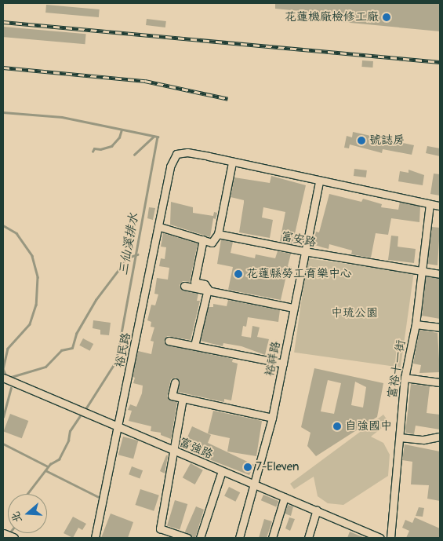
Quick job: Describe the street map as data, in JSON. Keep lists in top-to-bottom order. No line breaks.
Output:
{"streets":{"street":["富安路","裕民路","裕祥路","富裕十一街","富強路"]},"crossings":[["富安路","裕祥路"],["富安路","富裕十一街"],["裕民路","富強路"],["裕祥路","富強路"]],"water":["三仙溪排水"],"parks":["中琉公園"],"places":["花蓮機廠檢修工廠","號誌房","花蓮縣勞工育樂中心","自強國中","7-Eleven"],"north":"left"}
